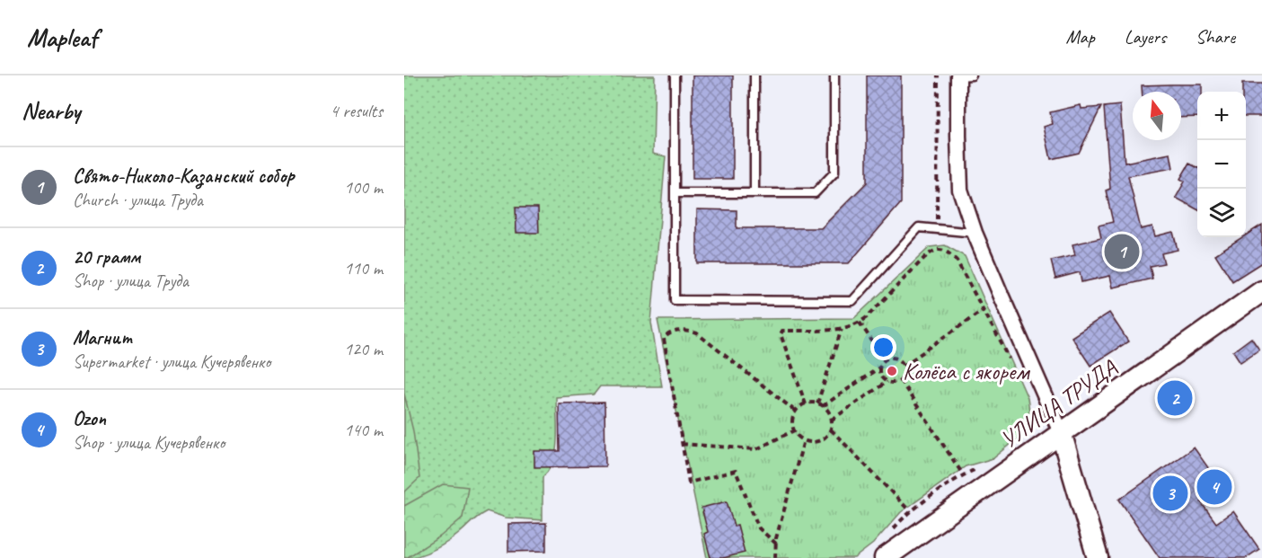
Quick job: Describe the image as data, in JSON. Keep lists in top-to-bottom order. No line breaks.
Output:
{"streets":{"main road":["УЛИЦА ТРУДА"]},"places":["Колёса с якорем"],"north":"top","page":{"header":"Mapleaf","nav":["Map","Layers","Share"],"heading":["Nearby","4 results"],"map_buttons":["+","−"],"list":[{"mark":"1","name":"Свято-Николо-Казанский собор","note":"Church · улица Труда","value":"100 m"},{"mark":"2","name":"20 грамм","note":"Shop · улица Труда","value":"110 m"},{"mark":"3","name":"Магнит","note":"Supermarket · улица Кучерявенко","value":"120 m"},{"mark":"4","name":"Ozon","note":"Shop · улица Кучерявенко","value":"140 m"}],"pins":["1","2","4","3"]}}
